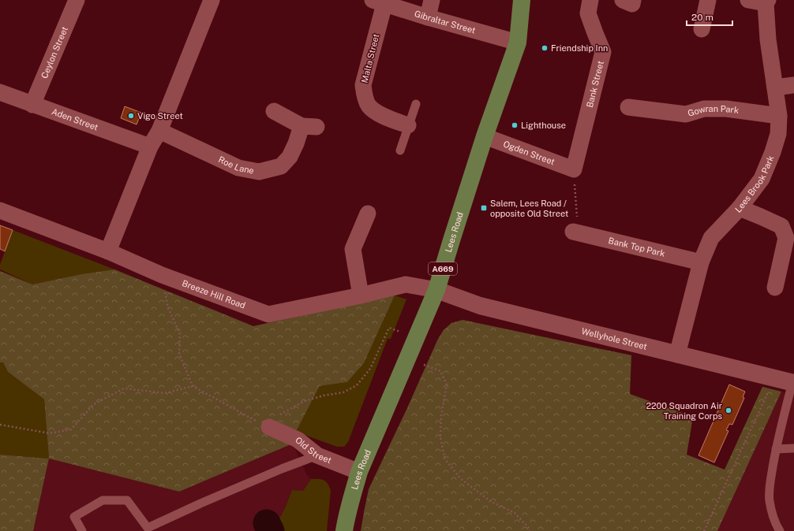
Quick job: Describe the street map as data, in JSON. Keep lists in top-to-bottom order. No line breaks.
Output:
{"streets":{"main road":["Lees Road","A669"],"street":["Gibraltar Street","Ceylon Street","Malta Street","Bank Street","Gowran Park","Aden Street","Ogden Street","Roe Lane","Lees Brook Park","Bank Top Park","Breeze Hill Road","Wellyhole Street","Old Street"]},"crossings":[["Gibraltar Street","Malta Street"],["Gibraltar Street","Lees Road"],["Ceylon Street","Aden Street"],["Bank Street","Ogden Street"],["Gowran Park","Lees Brook Park"],["Ogden Street","Lees Road"],["Lees Brook Park","Bank Top Park"],["Lees Brook Park","Wellyhole Street"],["Lees Road","Breeze Hill Road"],["Lees Road","Wellyhole Street"],["Lees Road","Old Street"],["Breeze Hill Road","Wellyhole Street"]],"places":{"other":["Friendship Inn","Vigo Street","Lighthouse","2200 Squadron Air Training Corps"],"transit":["Salem, Lees Road / opposite Old Street"]},"scale_bar":"20 m"}
